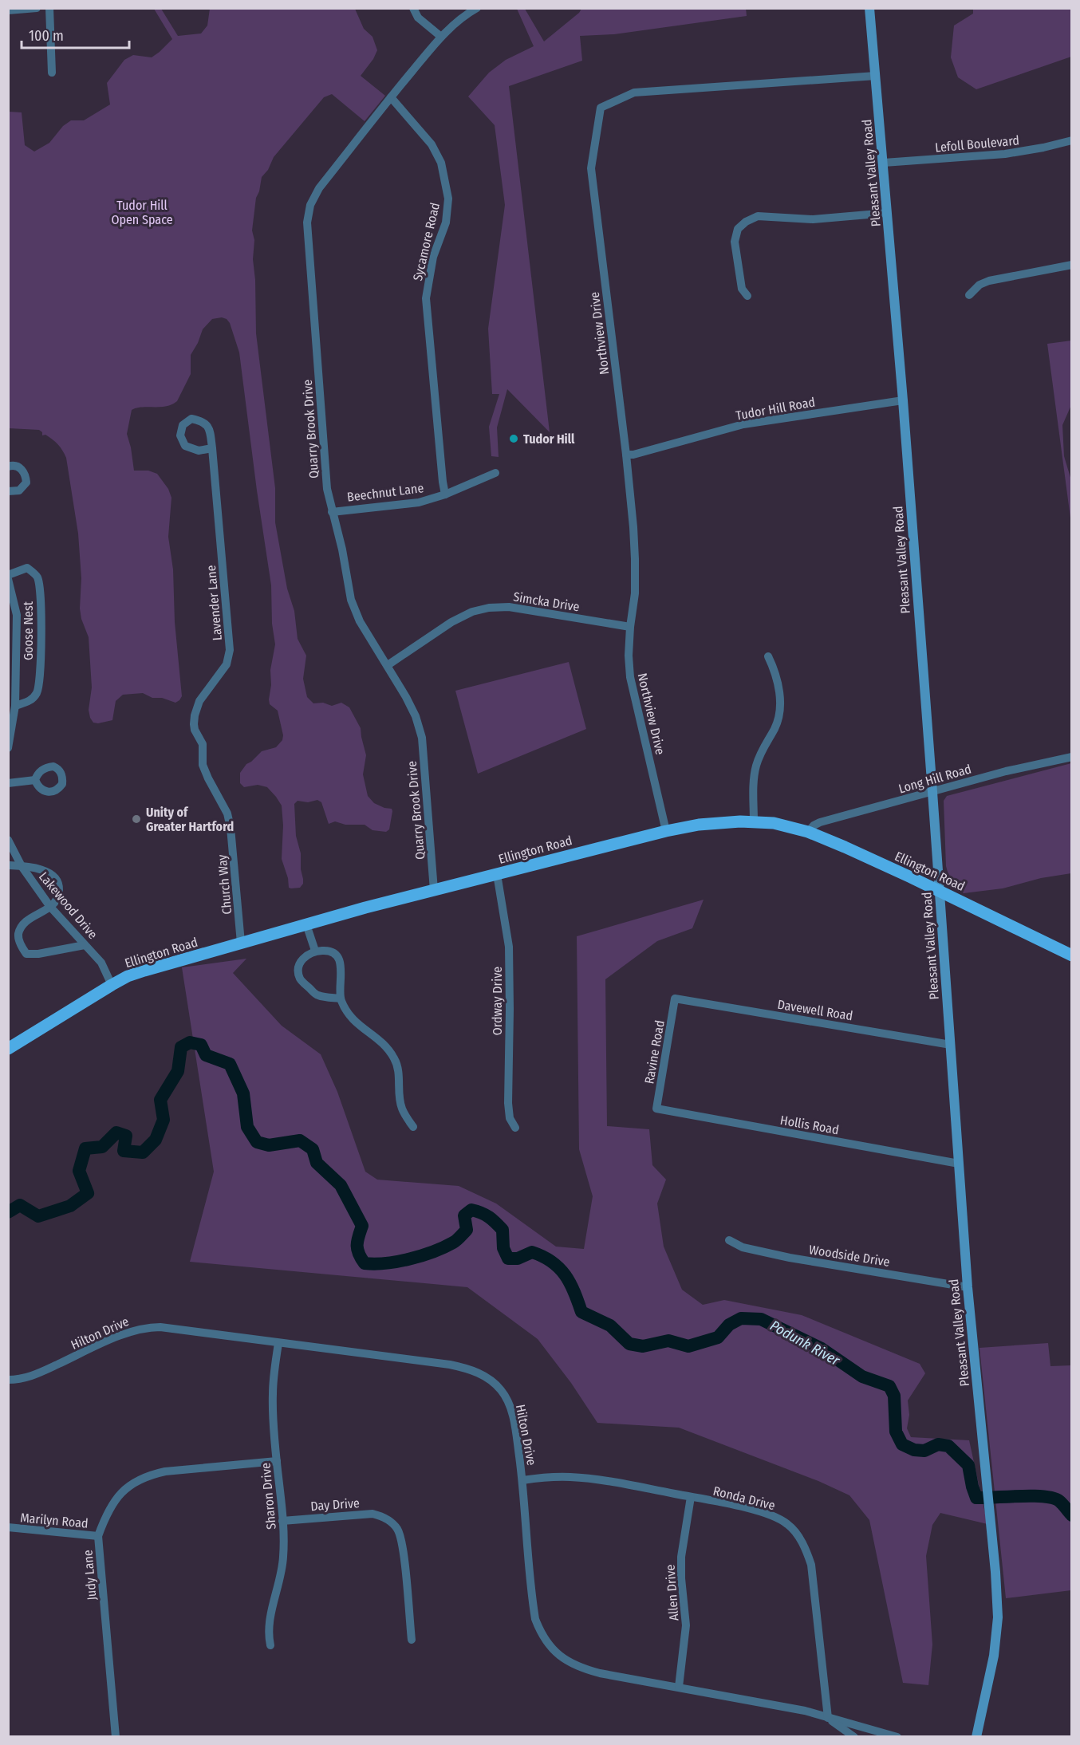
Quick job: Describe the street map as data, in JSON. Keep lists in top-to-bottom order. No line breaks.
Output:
{"streets":{"main road":["Pleasant Valley Road","Ellington Road"],"street":["Lefoll Boulevard","Sycamore Road","Northview Drive","Tudor Hill Road","Quarry Brook Drive","Beechnut Lane","Simcka Drive","Lavender Lane","Goose Nest","Long Hill Road","Church Way","Lakewood Drive","Ordway Drive","Davewell Road","Ravine Road","Hollis Road","Woodside Drive","Hilton Drive","Sharon Drive","Ronda Drive","Day Drive","Marilyn Road","Judy Lane","Allen Drive"]},"crossings":[["Lefoll Boulevard","Pleasant Valley Road"],["Pleasant Valley Road","Northview Drive"],["Pleasant Valley Road","Tudor Hill Road"],["Pleasant Valley Road","Long Hill Road"],["Pleasant Valley Road","Ellington Road"],["Pleasant Valley Road","Davewell Road"],["Pleasant Valley Road","Hollis Road"],["Pleasant Valley Road","Woodside Drive"],["Sycamore Road","Quarry Brook Drive"],["Sycamore Road","Beechnut Lane"],["Northview Drive","Tudor Hill Road"],["Northview Drive","Simcka Drive"],["Northview Drive","Ellington Road"],["Quarry Brook Drive","Beechnut Lane"],["Quarry Brook Drive","Simcka Drive"],["Quarry Brook Drive","Ellington Road"],["Lavender Lane","Church Way"],["Long Hill Road","Ellington Road"],["Ellington Road","Church Way"],["Ellington Road","Lakewood Drive"],["Ellington Road","Ordway Drive"],["Davewell Road","Ravine Road"],["Ravine Road","Hollis Road"],["Hilton Drive","Sharon Drive"],["Hilton Drive","Ronda Drive"],["Hilton Drive","Allen Drive"],["Sharon Drive","Day Drive"],["Sharon Drive","Judy Lane"],["Ronda Drive","Allen Drive"],["Marilyn Road","Judy Lane"]],"water":["Podunk River"],"parks":["Tudor Hill Open Space"],"places":["Tudor Hill","Unity of Greater Hartford"],"scale_bar":"100 m"}
